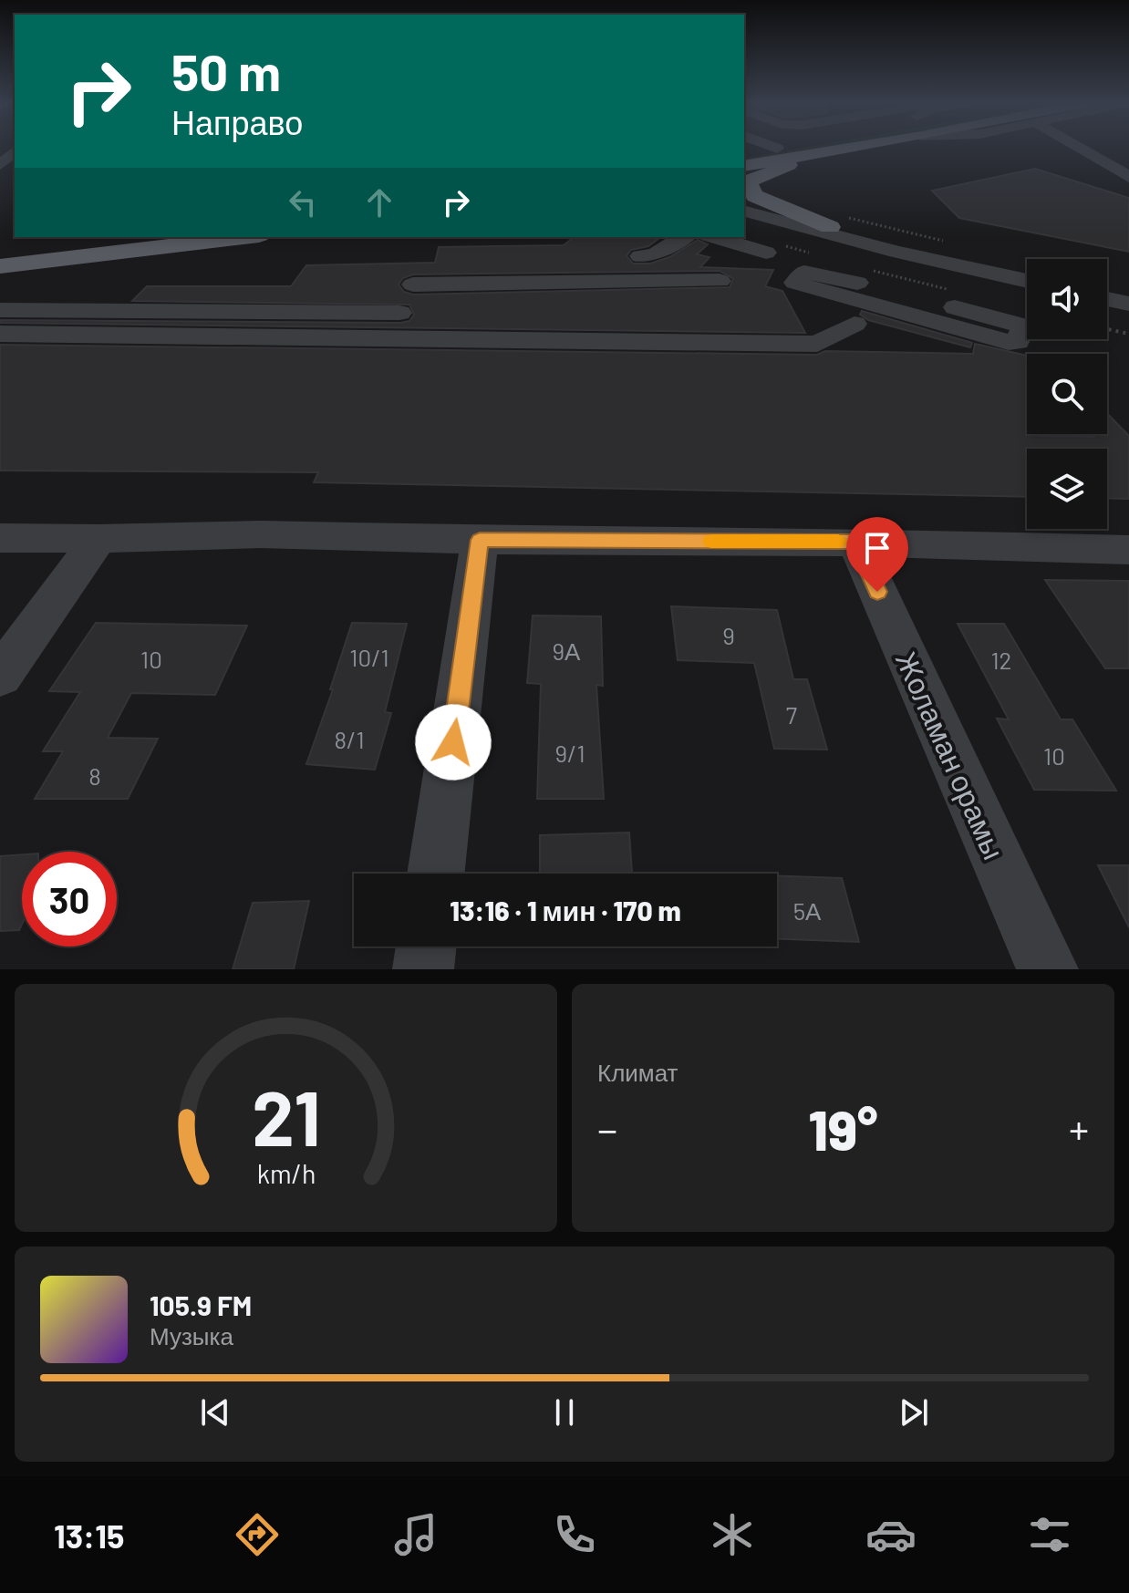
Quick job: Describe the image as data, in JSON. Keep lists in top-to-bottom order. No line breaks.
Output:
{"streets":{"street":["Жоламан орамы"]},"house_numbers":["9","9А","10/1","10","12","7","8/1","9/1","10","8","5А"],"page":{"turn":["50 m","Направо"],"limit":"30","trip":"13:16 · 1 мин · 170 m","tile":"Климат","heat":["−","19°","+"],"song":["105.9 FM","Музыка"],"tabs":"13:15","gauge":["21","km/h"]}}
